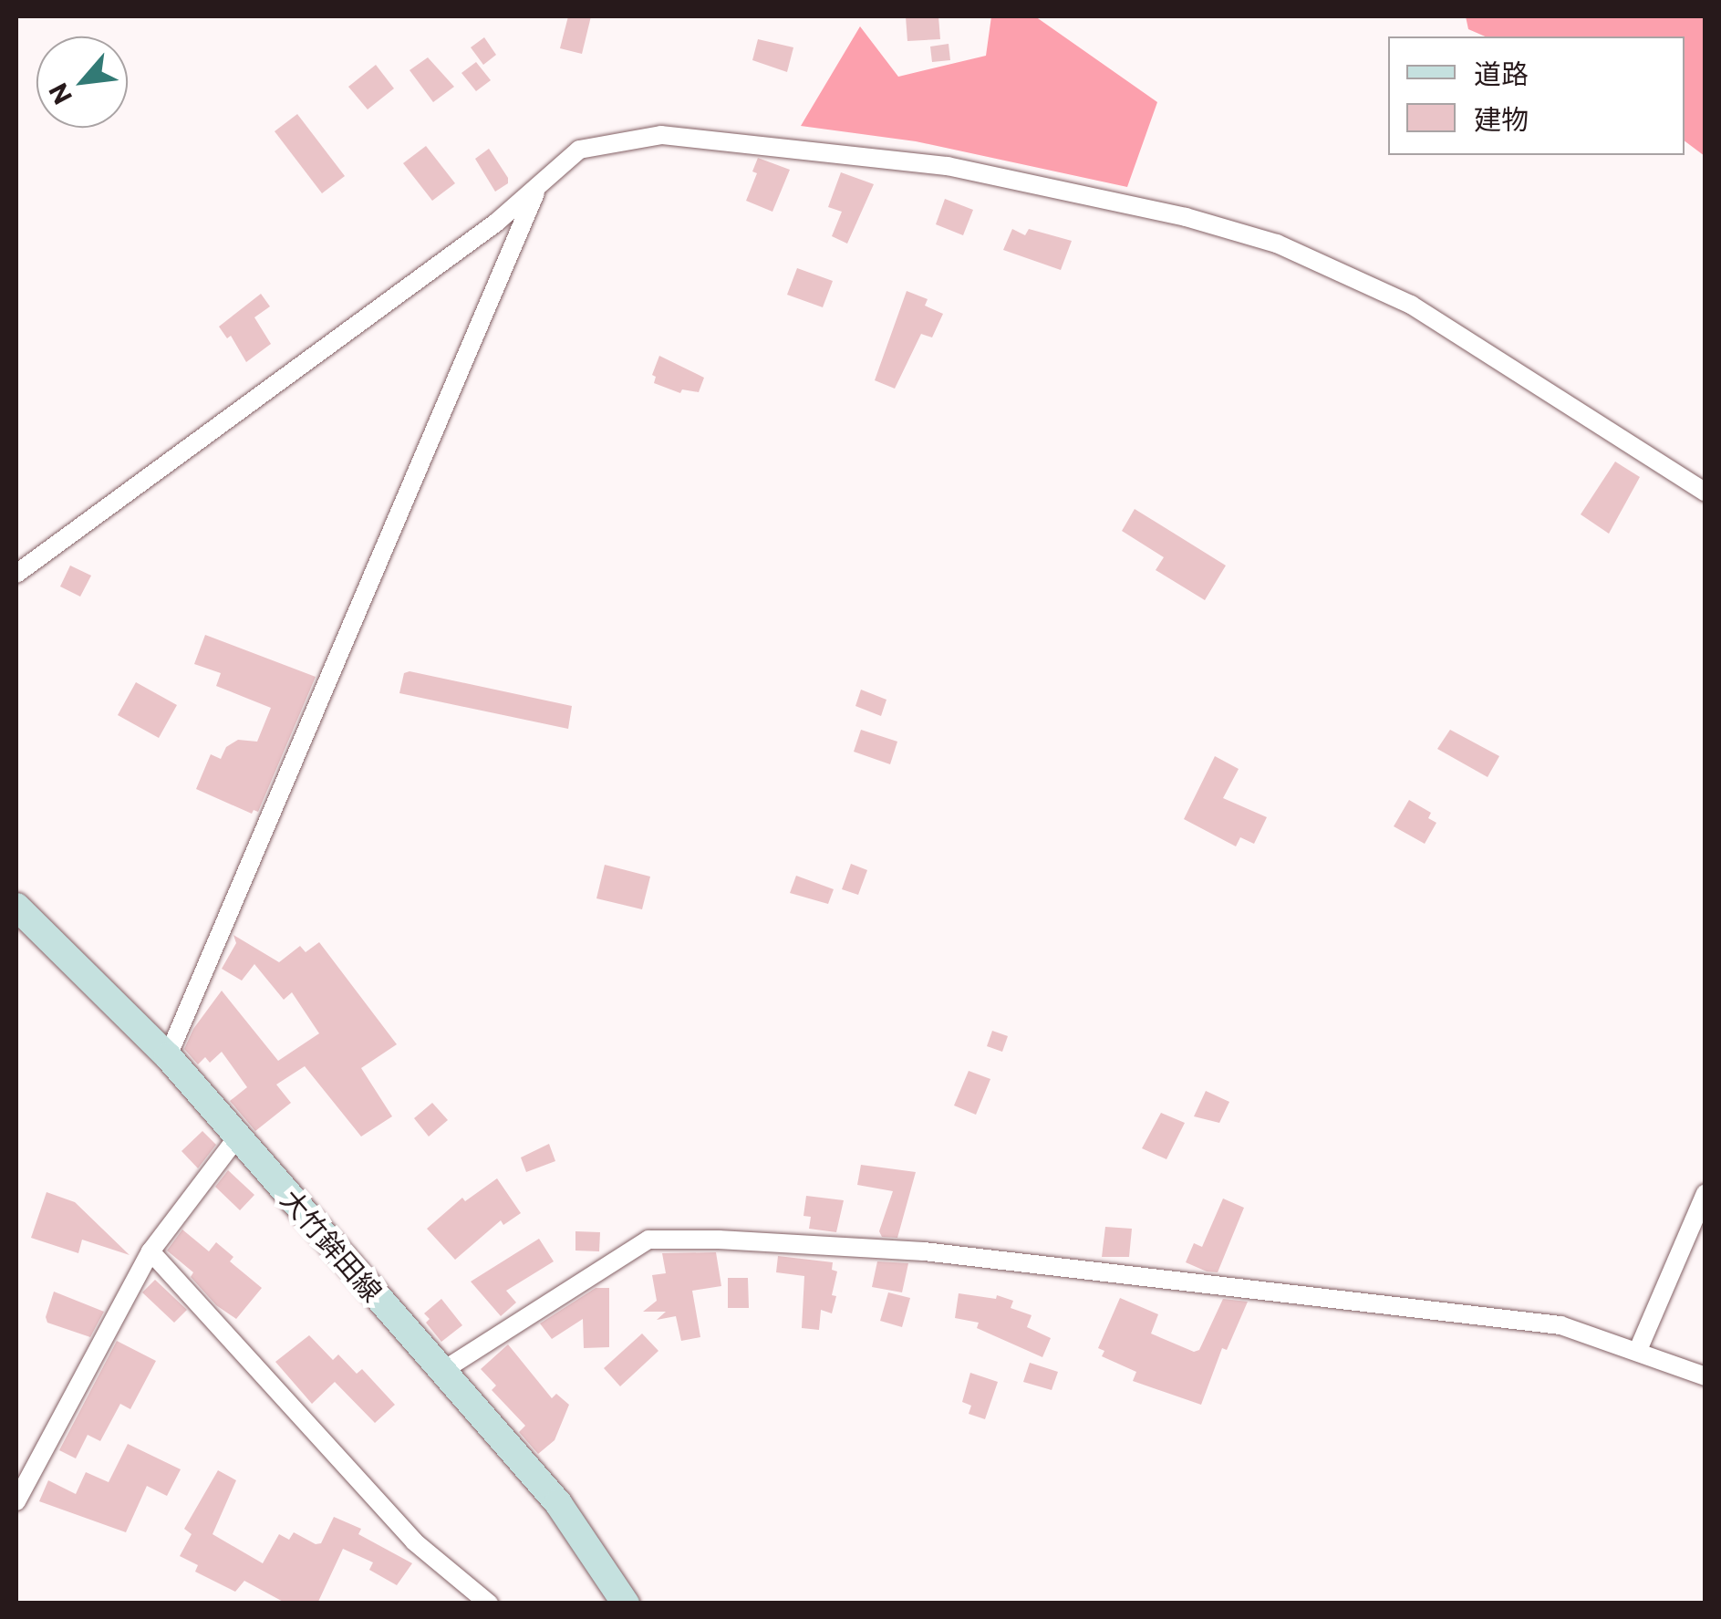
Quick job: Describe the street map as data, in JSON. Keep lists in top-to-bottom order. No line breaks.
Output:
{"streets":{"main road":["大竹鉾田線"]},"legend":["道路","建物"],"north":"bottom left"}
